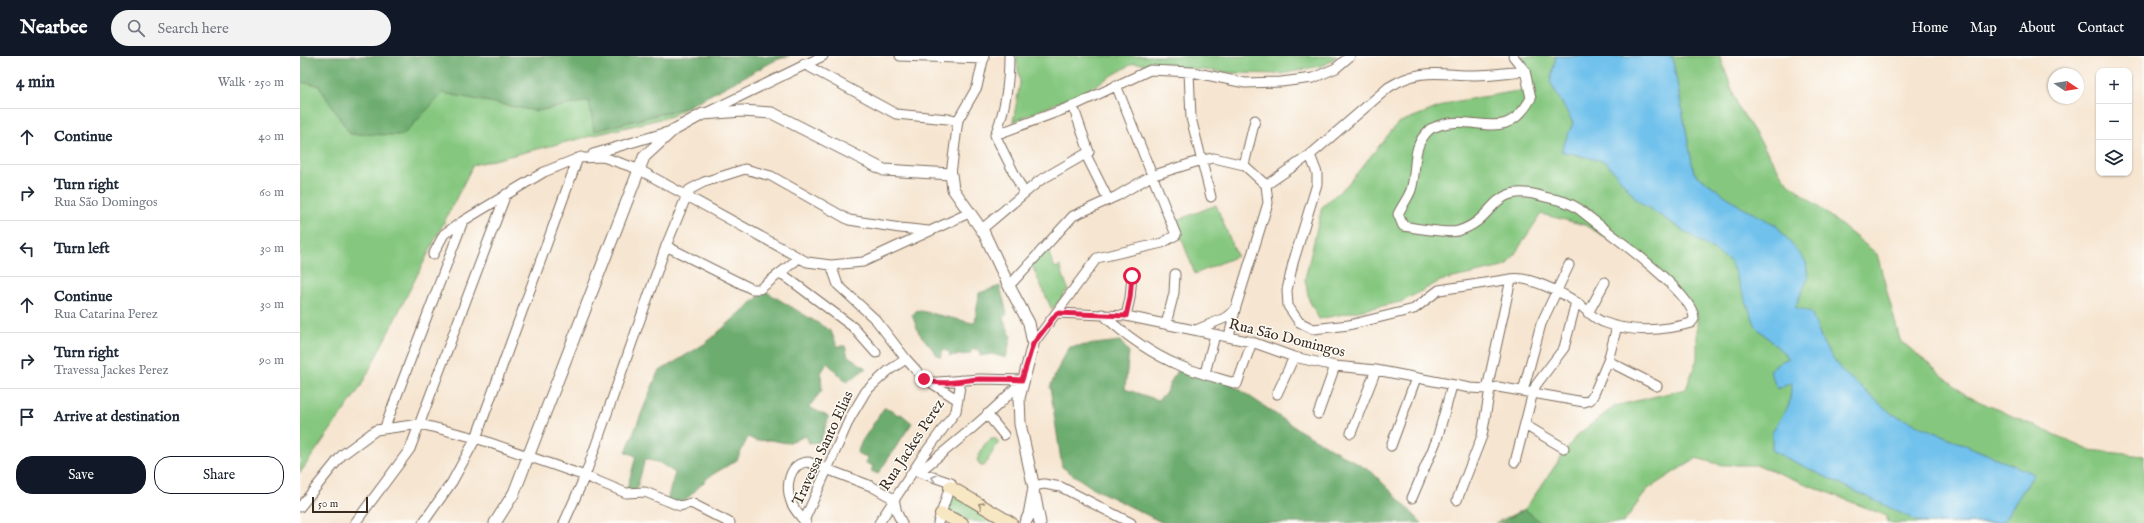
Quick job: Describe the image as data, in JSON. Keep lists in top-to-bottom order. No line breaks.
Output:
{"streets":{"street":["Rua São Domingos","Rua Jackes Perez","Travessa Santo Elias"]},"scale_bar":"50 m","north":"right","page":{"header":"Nearbee","search":"Search here","nav":["Home","Map","About","Contact"],"heading":["4 min","Walk · 250 m"],"map_buttons":["+","−"],"list":[["Continue","40 m"],["Turn right","Rua São Domingos","60 m"],["Turn left","30 m"],["Continue","Rua Catarina Perez","30 m"],["Turn right","Travessa Jackes Perez","90 m"],"Arrive at destination"],"buttons":["Save","Share"],"scale":"50 m"}}
